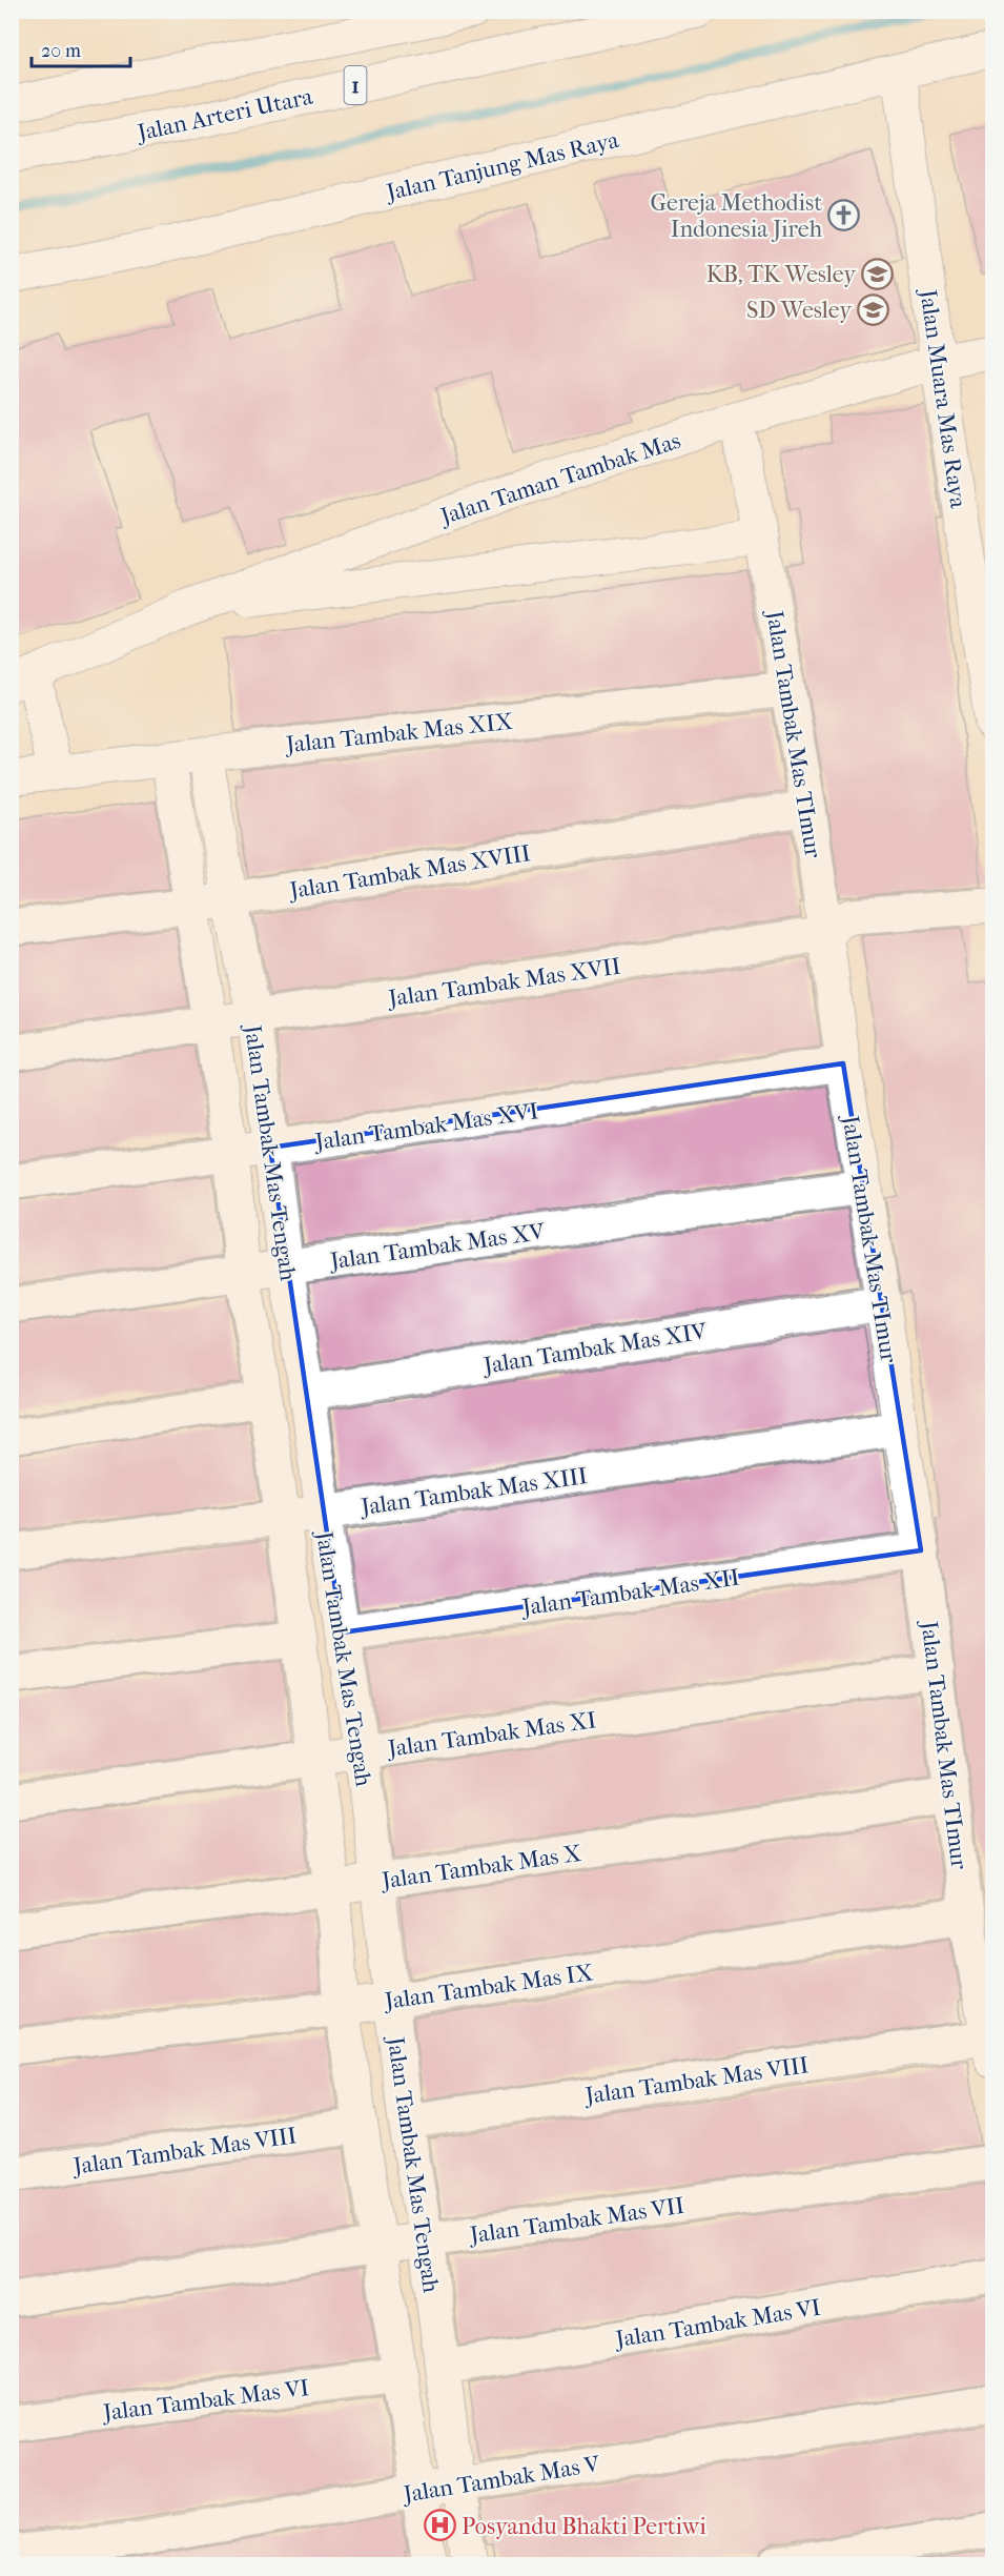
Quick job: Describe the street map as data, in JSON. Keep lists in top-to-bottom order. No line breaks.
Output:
{"streets":{"main road":["1","Jalan Arteri Utara","Jalan Tanjung Mas Raya","Jalan Muara Mas Raya","Jalan Taman Tambak Mas","Jalan Tambak Mas XIX","Jalan Tambak Mas TImur","Jalan Tambak Mas XVIII","Jalan Tambak Mas XVII","Jalan Tambak Mas XVI","Jalan Tambak Mas Tengah","Jalan Tambak Mas XV","Jalan Tambak Mas XIV","Jalan Tambak Mas XIII","Jalan Tambak Mas XII","Jalan Tambak Mas XI","Jalan Tambak Mas X","Jalan Tambak Mas IX","Jalan Tambak Mas VIII","Jalan Tambak Mas VII","Jalan Tambak Mas VI","Jalan Tambak Mas V"]},"crossings":[["Jalan Tanjung Mas Raya","Jalan Muara Mas Raya"],["Jalan Muara Mas Raya","Jalan Taman Tambak Mas"],["Jalan Taman Tambak Mas","Jalan Tambak Mas TImur"],["Jalan Tambak Mas XIX","Jalan Tambak Mas TImur"],["Jalan Tambak Mas XIX","Jalan Tambak Mas Tengah"],["Jalan Tambak Mas TImur","Jalan Tambak Mas XVIII"],["Jalan Tambak Mas TImur","Jalan Tambak Mas XVII"],["Jalan Tambak Mas TImur","Jalan Tambak Mas XVI"],["Jalan Tambak Mas TImur","Jalan Tambak Mas XV"],["Jalan Tambak Mas TImur","Jalan Tambak Mas XIV"],["Jalan Tambak Mas TImur","Jalan Tambak Mas XIII"],["Jalan Tambak Mas TImur","Jalan Tambak Mas XII"],["Jalan Tambak Mas TImur","Jalan Tambak Mas XI"],["Jalan Tambak Mas TImur","Jalan Tambak Mas X"],["Jalan Tambak Mas TImur","Jalan Tambak Mas IX"],["Jalan Tambak Mas TImur","Jalan Tambak Mas VIII"],["Jalan Tambak Mas XVIII","Jalan Tambak Mas Tengah"],["Jalan Tambak Mas XVII","Jalan Tambak Mas Tengah"],["Jalan Tambak Mas XVI","Jalan Tambak Mas Tengah"],["Jalan Tambak Mas Tengah","Jalan Tambak Mas XV"],["Jalan Tambak Mas Tengah","Jalan Tambak Mas XIV"],["Jalan Tambak Mas Tengah","Jalan Tambak Mas XIII"],["Jalan Tambak Mas Tengah","Jalan Tambak Mas XII"],["Jalan Tambak Mas Tengah","Jalan Tambak Mas XI"],["Jalan Tambak Mas Tengah","Jalan Tambak Mas X"],["Jalan Tambak Mas Tengah","Jalan Tambak Mas IX"],["Jalan Tambak Mas Tengah","Jalan Tambak Mas VIII"],["Jalan Tambak Mas Tengah","Jalan Tambak Mas VII"],["Jalan Tambak Mas Tengah","Jalan Tambak Mas VI"],["Jalan Tambak Mas Tengah","Jalan Tambak Mas V"]],"places":{"church":["Gereja Methodist Indonesia Jireh"],"school or university":["KB, TK Wesley","SD Wesley"],"hospital":["Posyandu Bhakti Pertiwi"]},"scale_bar":"20 m"}
